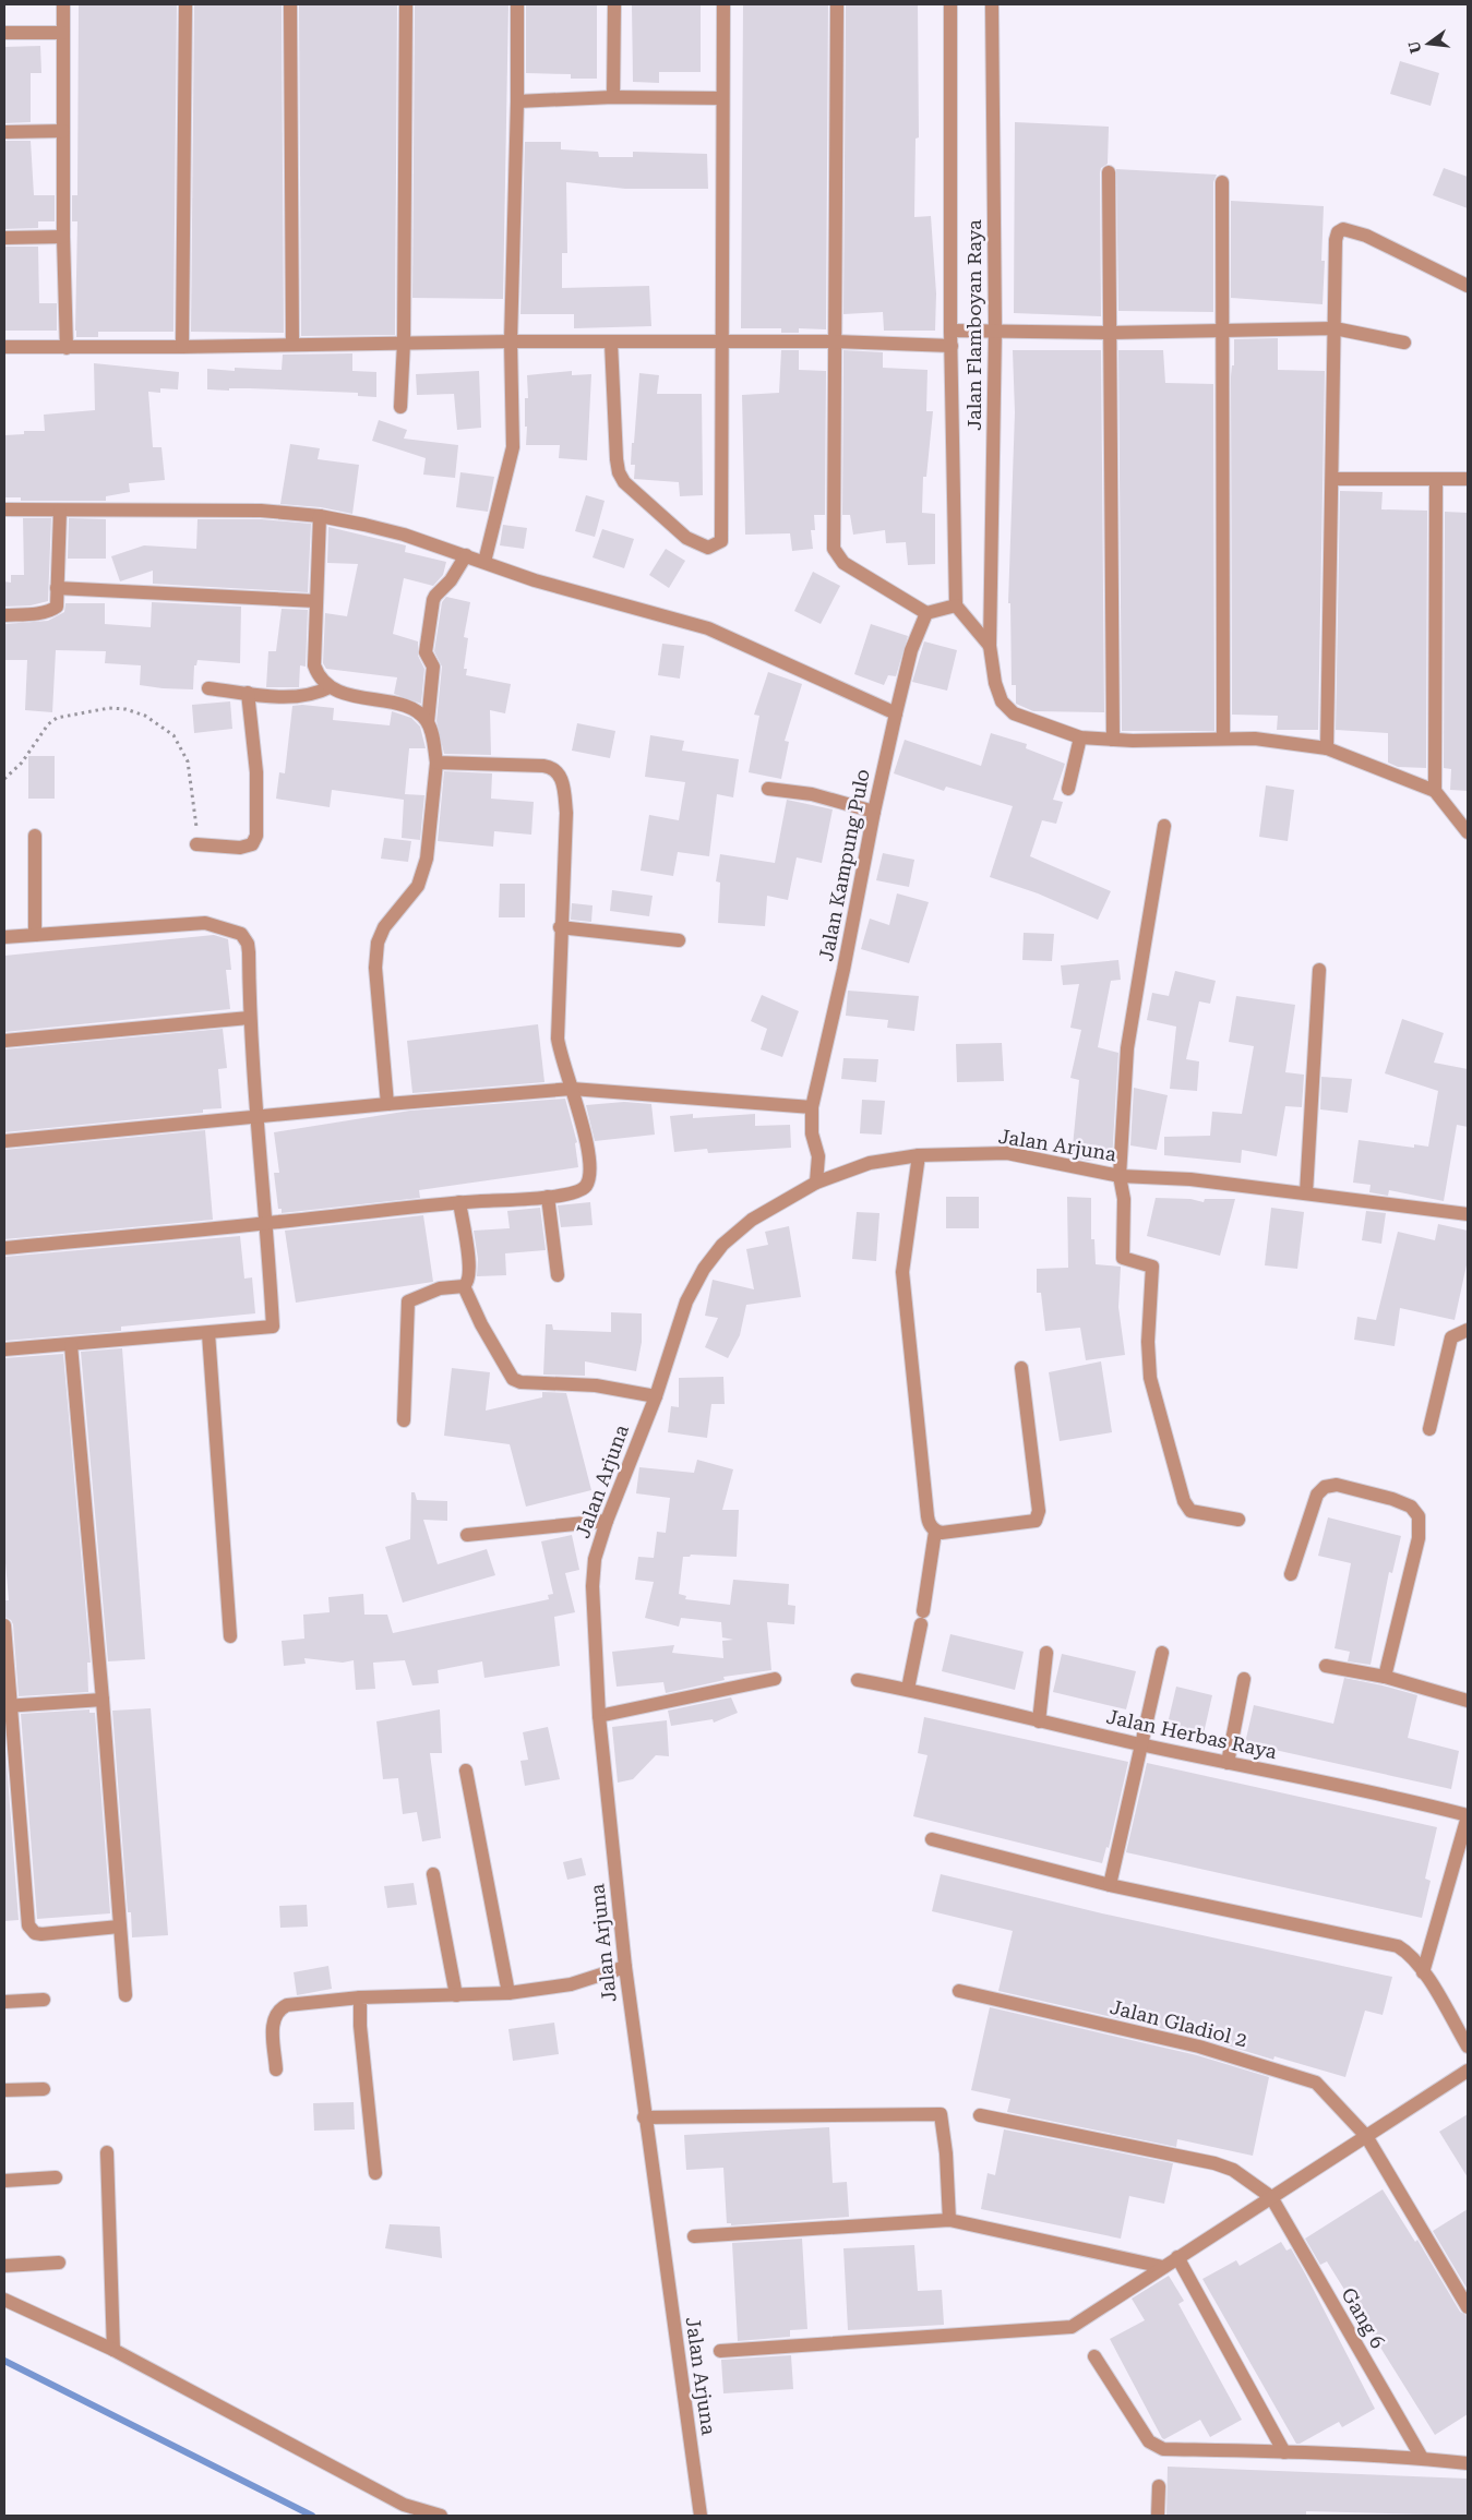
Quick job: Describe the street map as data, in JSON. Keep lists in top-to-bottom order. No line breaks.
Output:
{"streets":{"street":["Jalan Flamboyan Raya","Jalan Kampung Pulo","Jalan Arjuna","Jalan Herbas Raya","Jalan Gladiol 2","Gang 6"]},"crossings":[["Jalan Kampung Pulo","Jalan Arjuna"]],"north":"left"}
